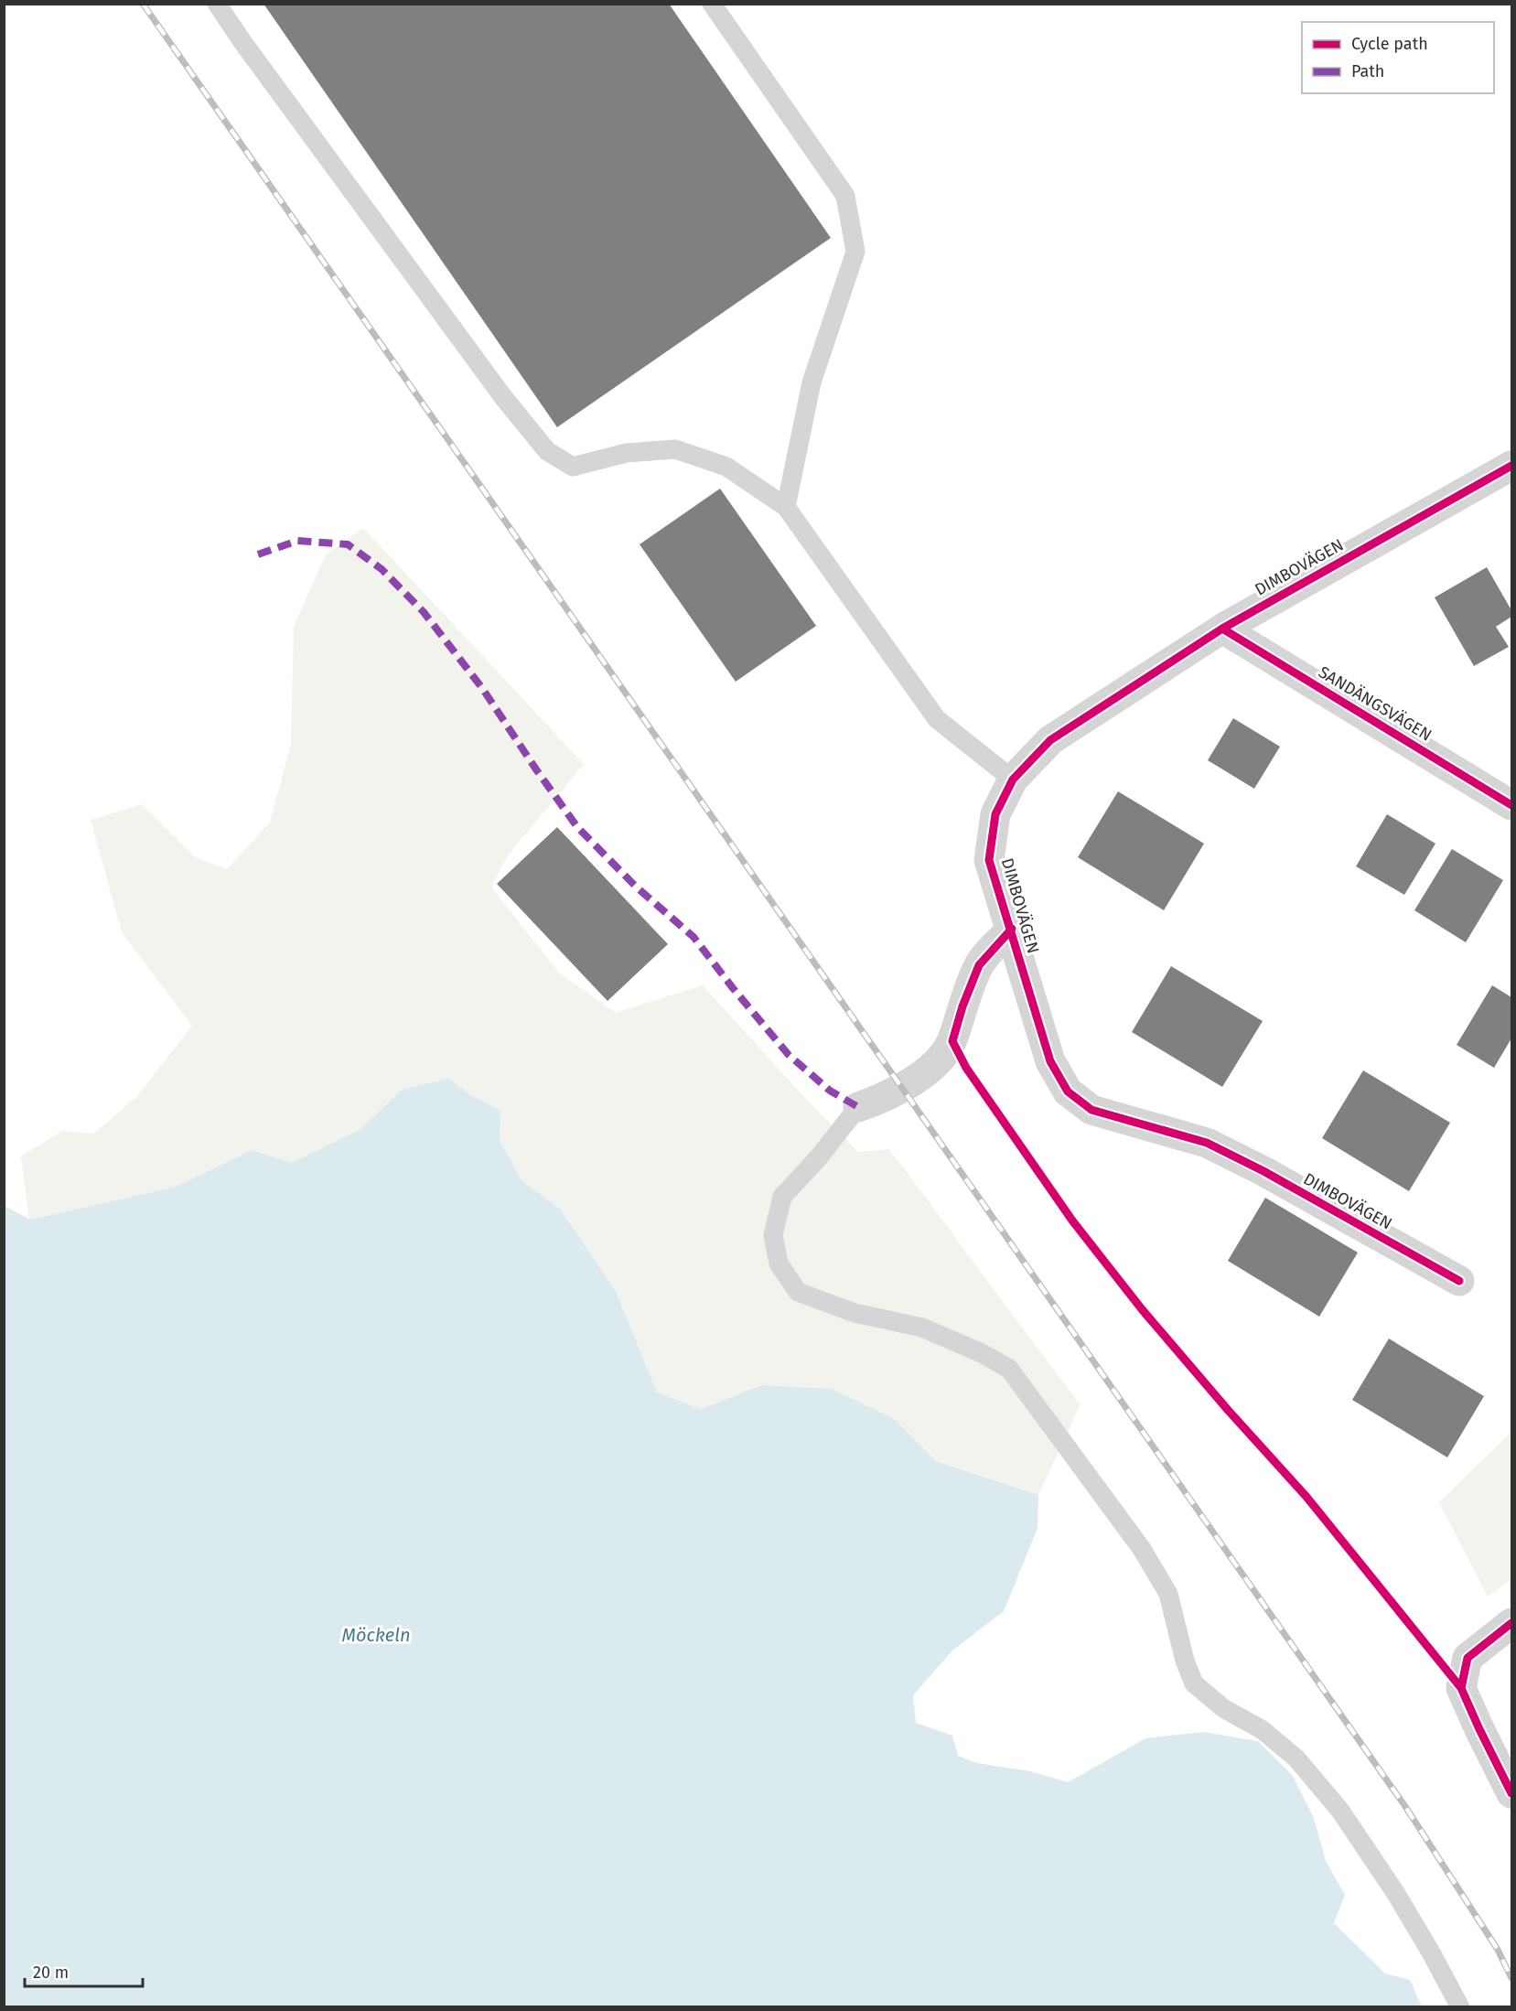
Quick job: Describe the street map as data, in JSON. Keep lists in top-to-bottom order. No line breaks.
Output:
{"streets":{"street":["DIMBOVÄGEN","SANDÄNGSVÄGEN"]},"crossings":[["DIMBOVÄGEN","SANDÄNGSVÄGEN"]],"water":["Möckeln"],"legend":["Cycle path","Path"],"scale_bar":"20 m"}
